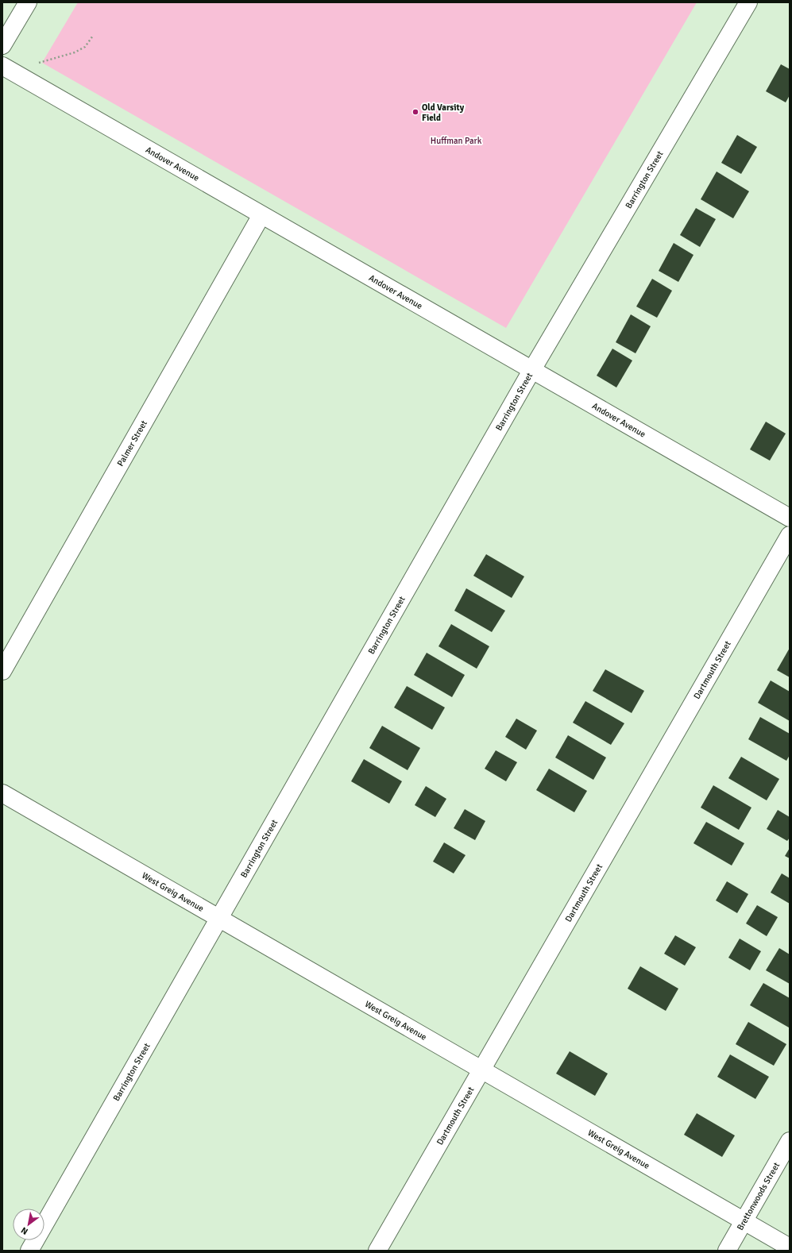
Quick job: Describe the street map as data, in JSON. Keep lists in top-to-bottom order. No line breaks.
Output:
{"streets":{"street":["Andover Avenue","Barrington Street","Palmer Street","Dartmouth Street","West Greig Avenue","Brettonwoods Street"]},"crossings":[["Andover Avenue","Barrington Street"],["Andover Avenue","Palmer Street"],["Barrington Street","West Greig Avenue"],["Dartmouth Street","West Greig Avenue"],["West Greig Avenue","Brettonwoods Street"]],"parks":["Huffman Park"],"places":["Old Varsity Field"],"north":"bottom left"}
